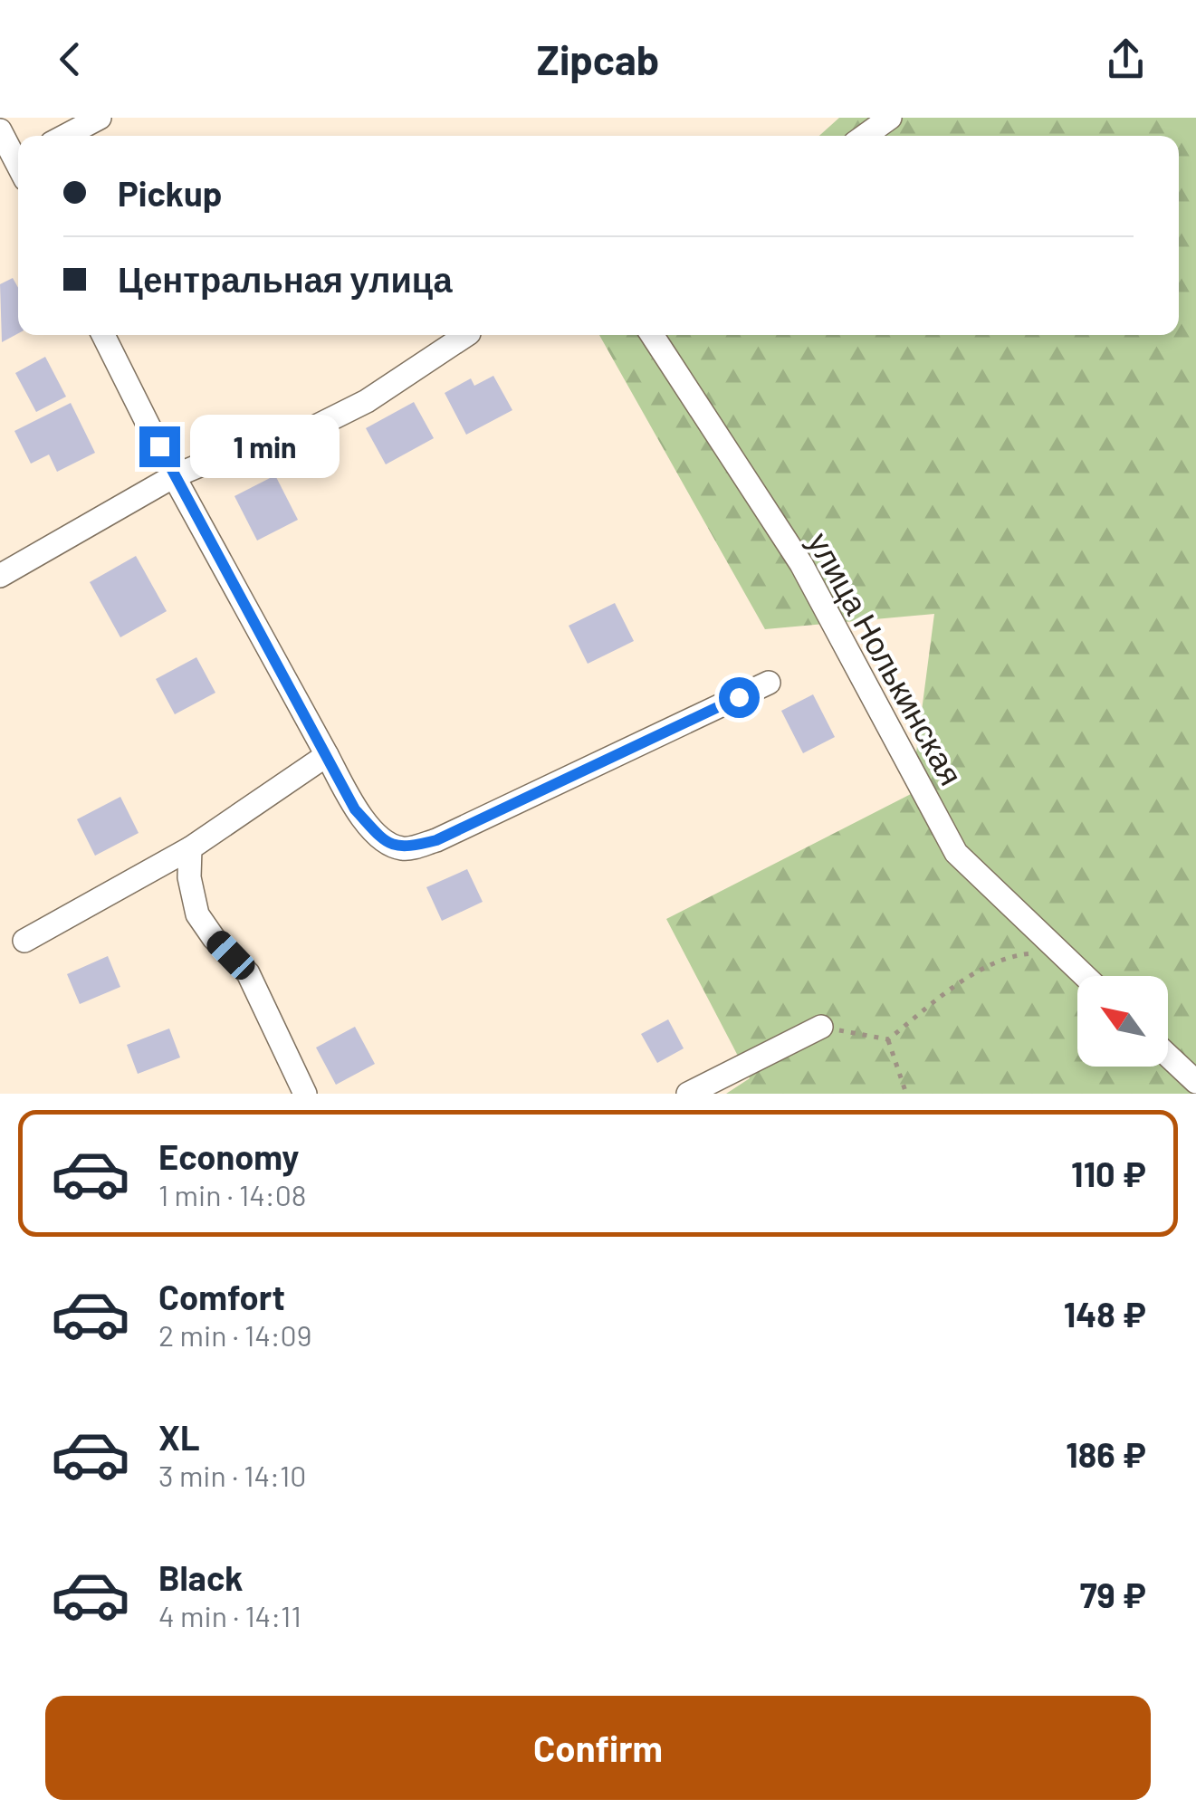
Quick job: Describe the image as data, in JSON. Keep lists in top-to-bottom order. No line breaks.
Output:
{"streets":{"street":["улица Нолькинская"]},"north":"top left","page":{"header":"Zipcab","banner":["Pickup","Центральная улица"],"bubble":"1 min","list":[{"name":"Economy","note":"1 min · 14:08","value":"110 ₽"},{"name":"Comfort","note":"2 min · 14:09","value":"148 ₽"},{"name":"XL","note":"3 min · 14:10","value":"186 ₽"},{"name":"Black","note":"4 min · 14:11","value":"79 ₽"}],"buttons":"Confirm"}}
